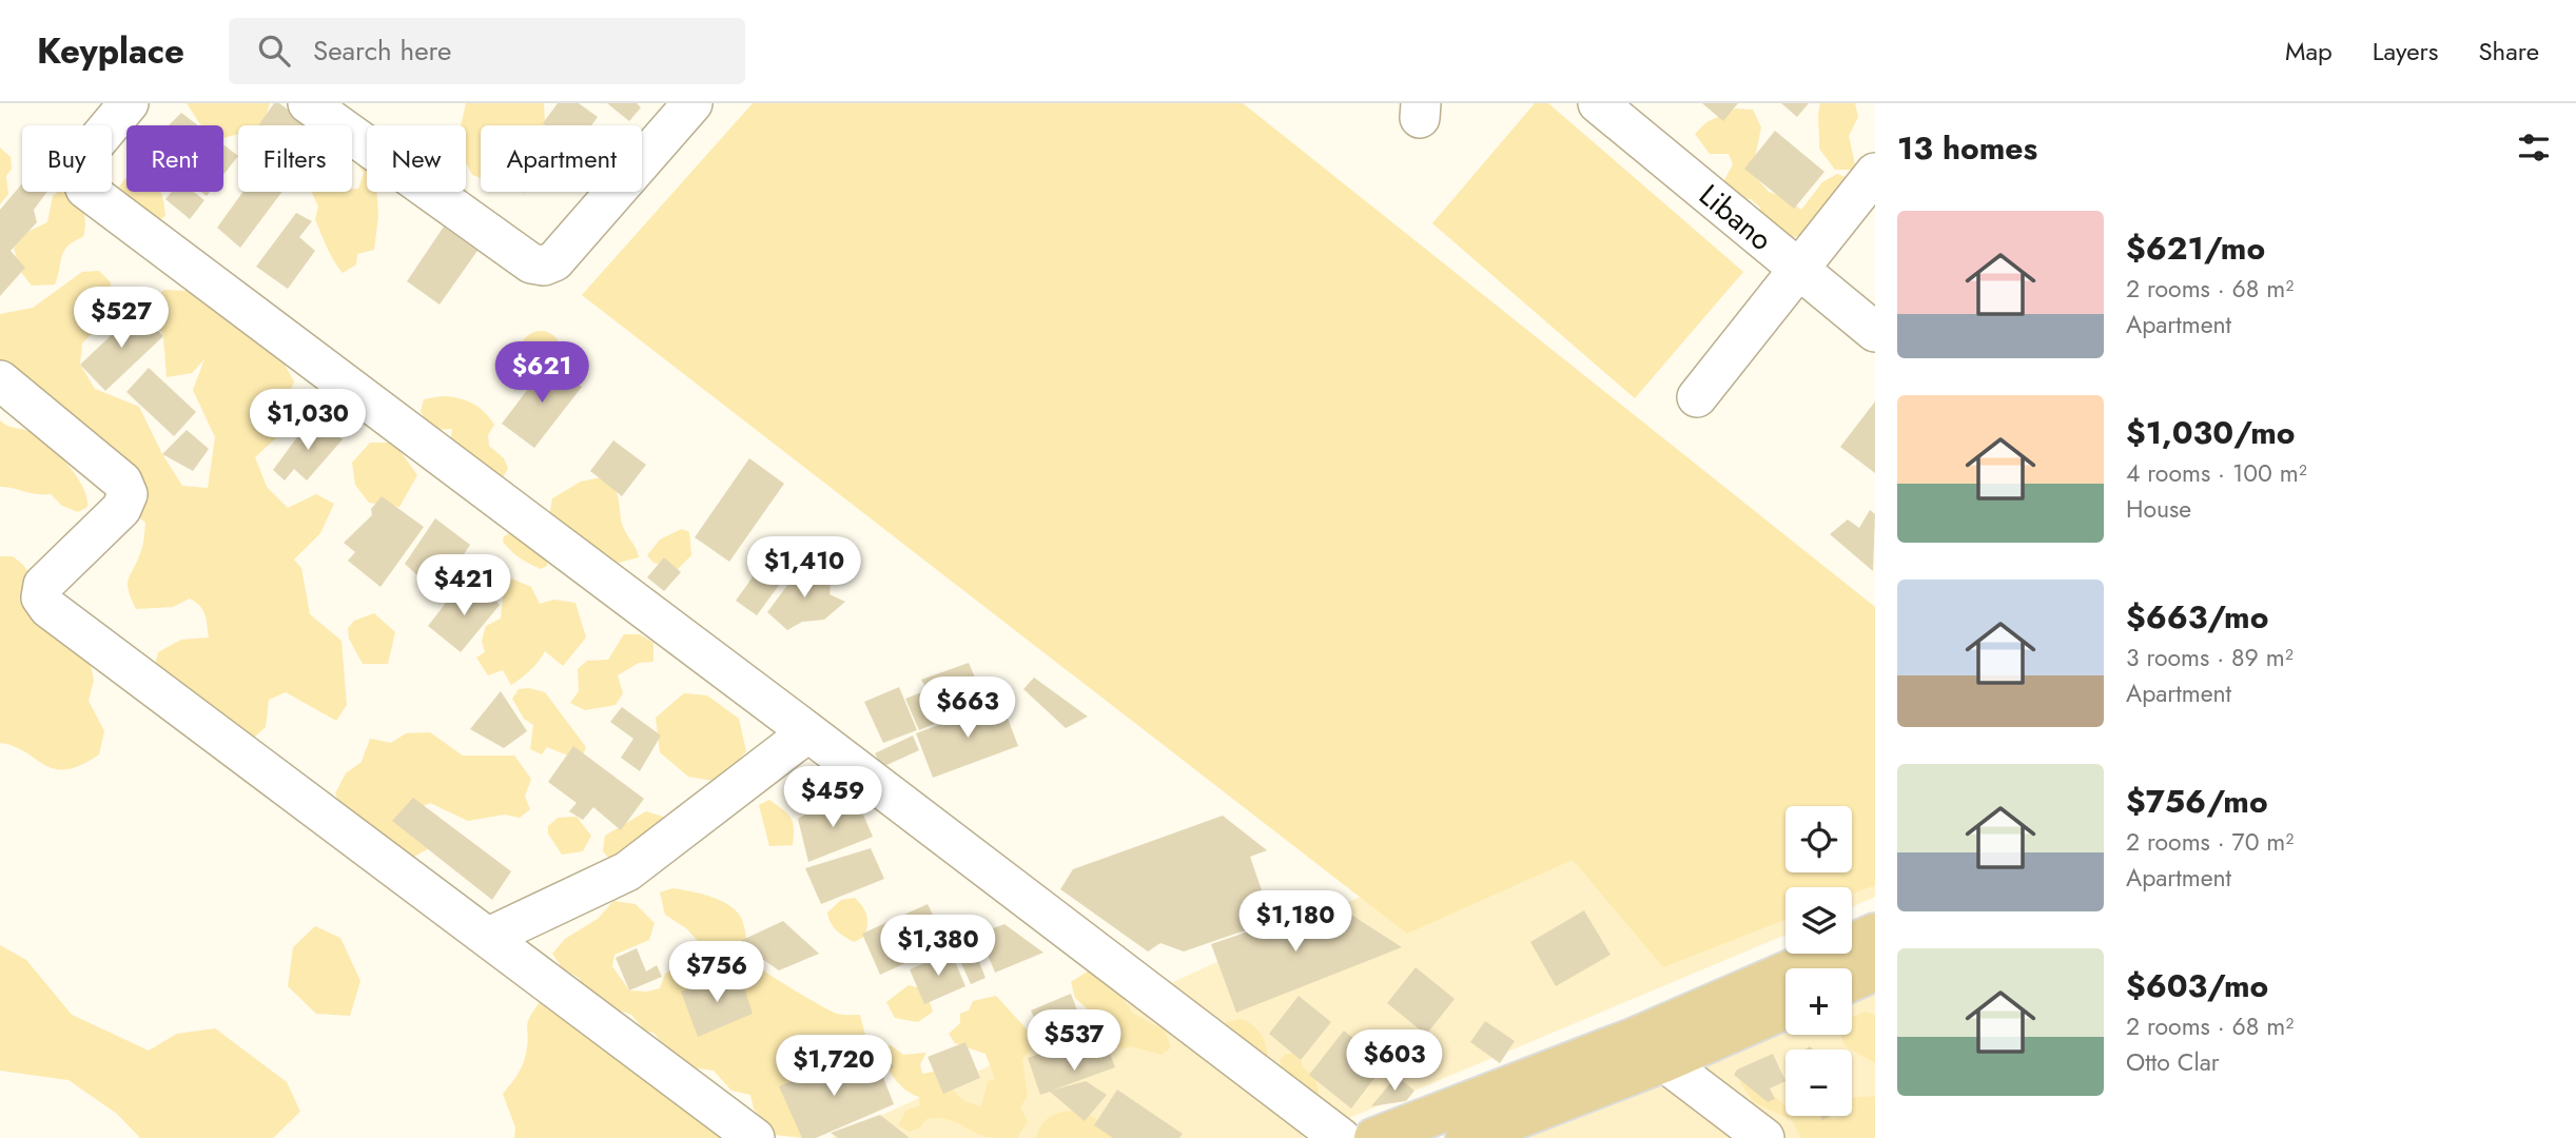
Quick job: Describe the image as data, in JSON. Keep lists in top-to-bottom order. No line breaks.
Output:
{"streets":{"street":["Libano"]},"page":{"header":"Keyplace","search":"Search here","nav":["Map","Layers","Share"],"heading":"13 homes","chip":["Buy","Rent","Filters","New","Apartment"],"list":[{"name":"$621/mo","note":"2 rooms · 68 m² · Apartment"},{"name":"$1,030/mo","note":"4 rooms · 100 m² · House"},{"name":"$663/mo","note":"3 rooms · 89 m² · Apartment"},{"name":"$756/mo","note":"2 rooms · 70 m² · Apartment"},{"name":"$603/mo","note":"2 rooms · 68 m² · Otto Clar"}],"price":["$527","$621","$1,030","$1,410","$421","$663","$459","$1,180","$1,380","$756","$537","$603","$1,720"],"map_buttons":["+","−"]}}
